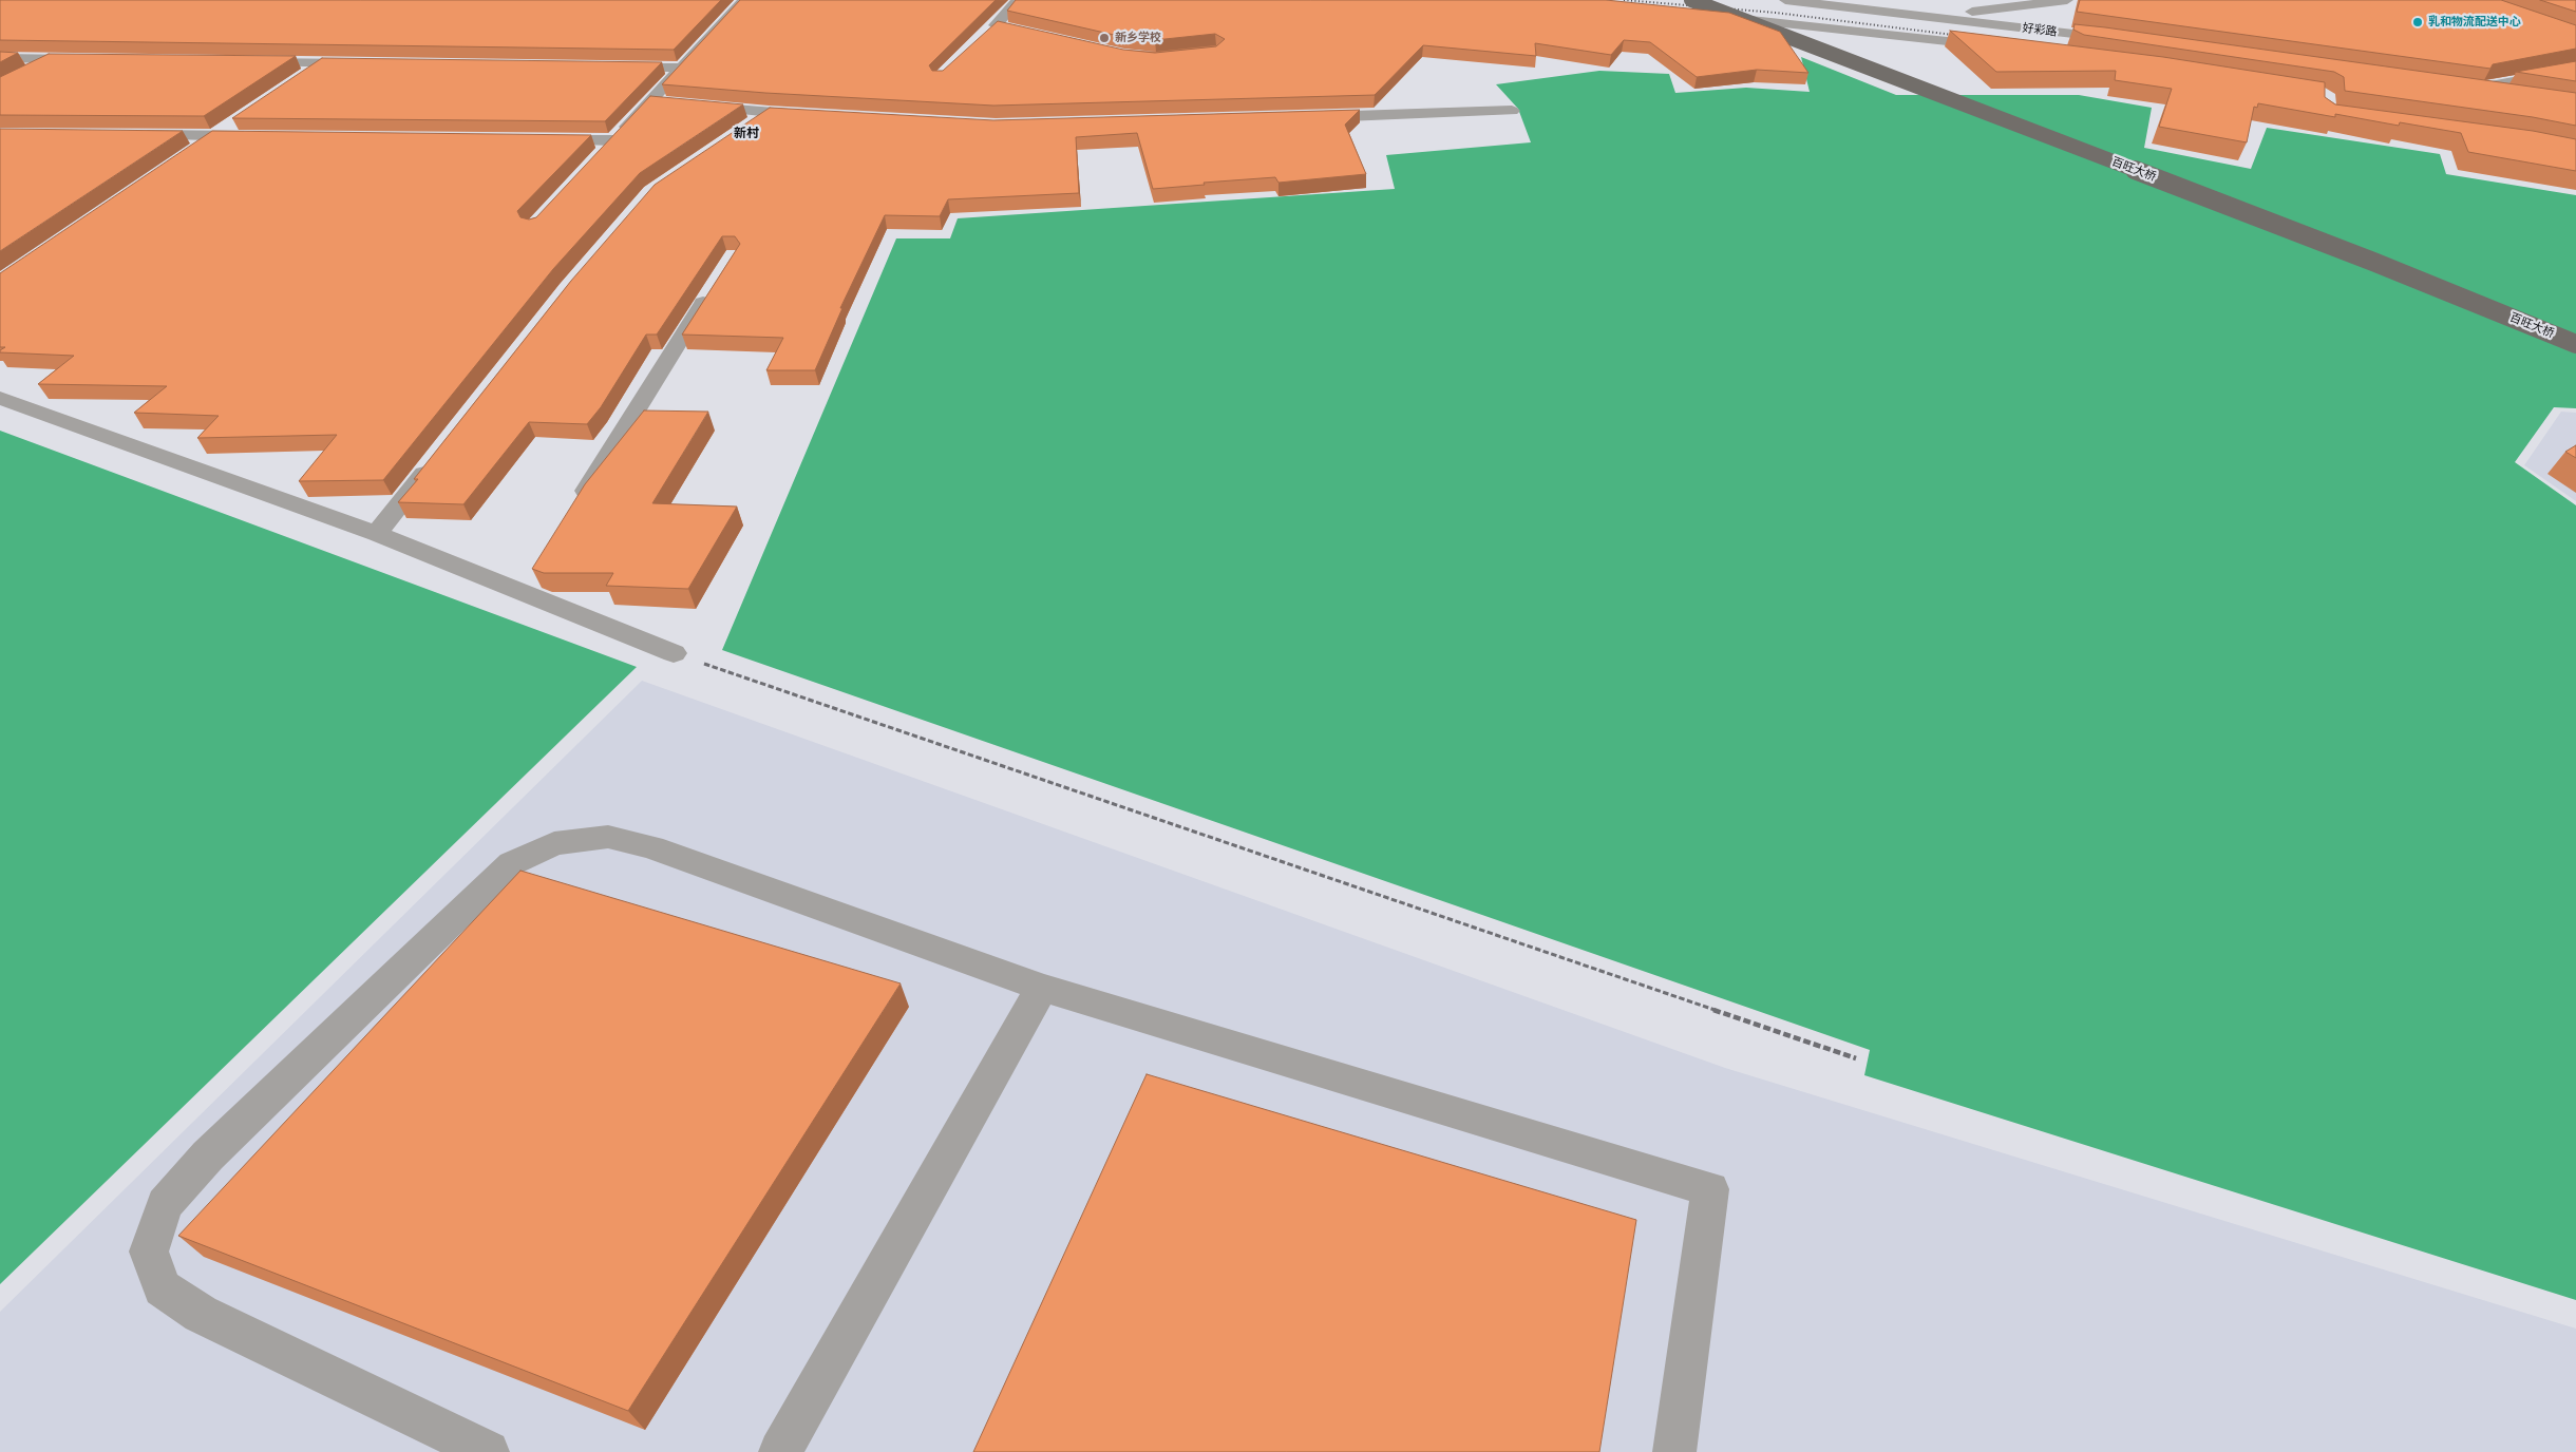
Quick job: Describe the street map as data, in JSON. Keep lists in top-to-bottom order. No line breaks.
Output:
{"streets":{"main road":["百旺大桥"],"street":["好彩路"]},"districts":["新村"],"places":["乳和物流配送中心","新乡学校"]}
